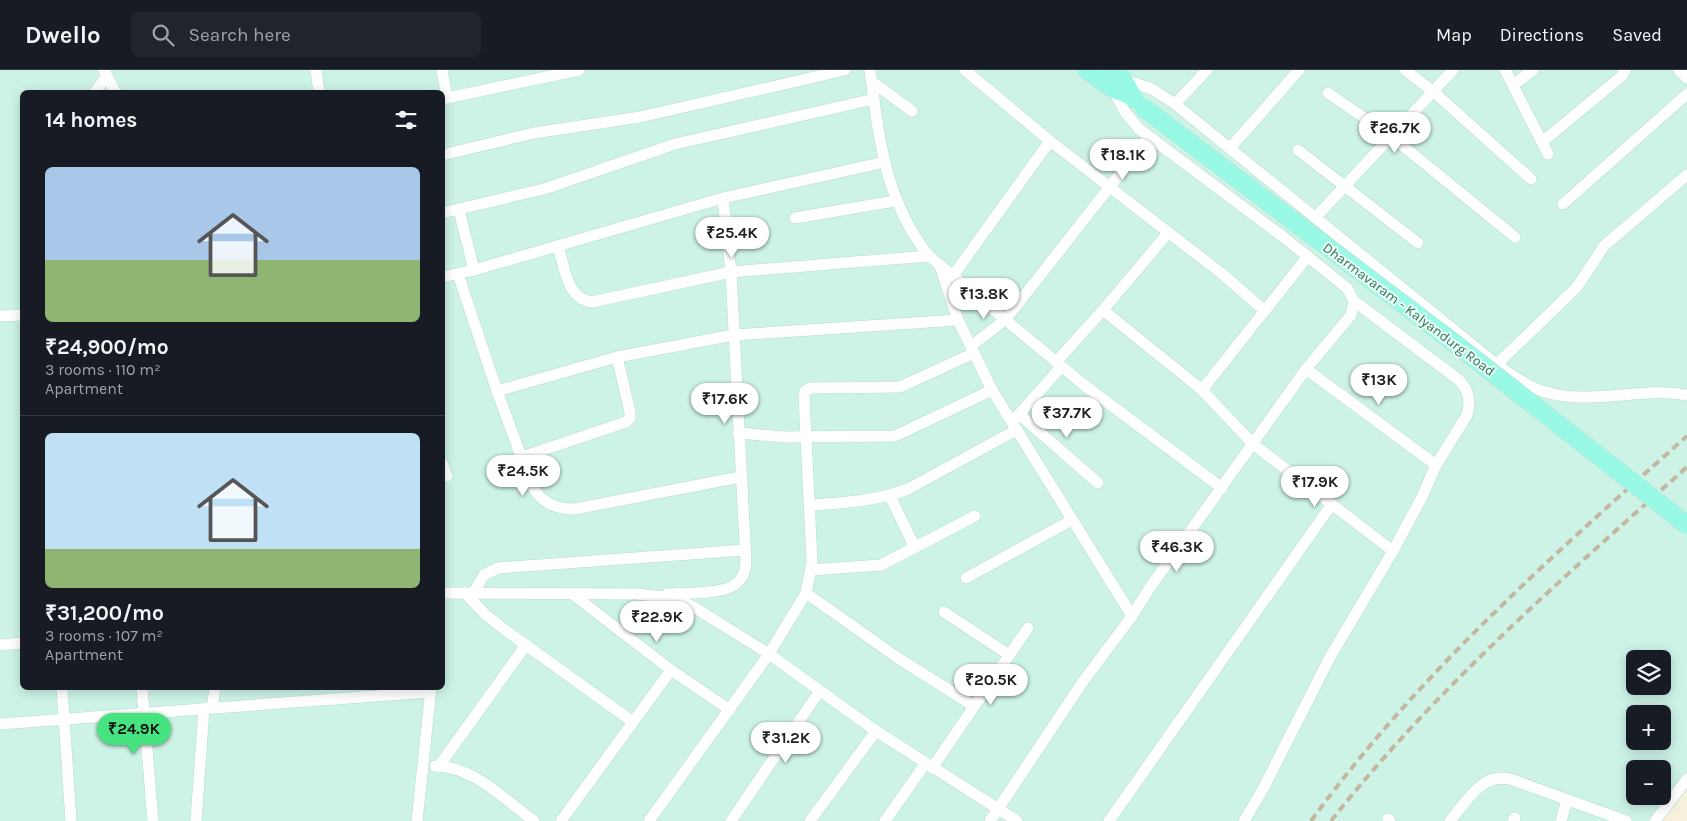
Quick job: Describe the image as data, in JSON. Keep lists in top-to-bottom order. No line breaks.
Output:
{"streets":{"main road":["Dharmavaram - Kalyandurg Road"]},"page":{"header":"Dwello","search":"Search here","nav":["Map","Directions","Saved"],"heading":"14 homes","price":["₹26.7K","₹18.1K","₹25.4K","₹13.8K","₹13K","₹17.6K","₹37.7K","₹24.5K","₹17.9K","₹46.3K","₹22.9K","₹20.5K","₹24.9K","₹31.2K"],"list":[{"name":"₹24,900/mo","note":"3 rooms · 110 m² · Apartment"},{"name":"₹31,200/mo","note":"3 rooms · 107 m² · Apartment"}],"map_buttons":["+","−"]}}
